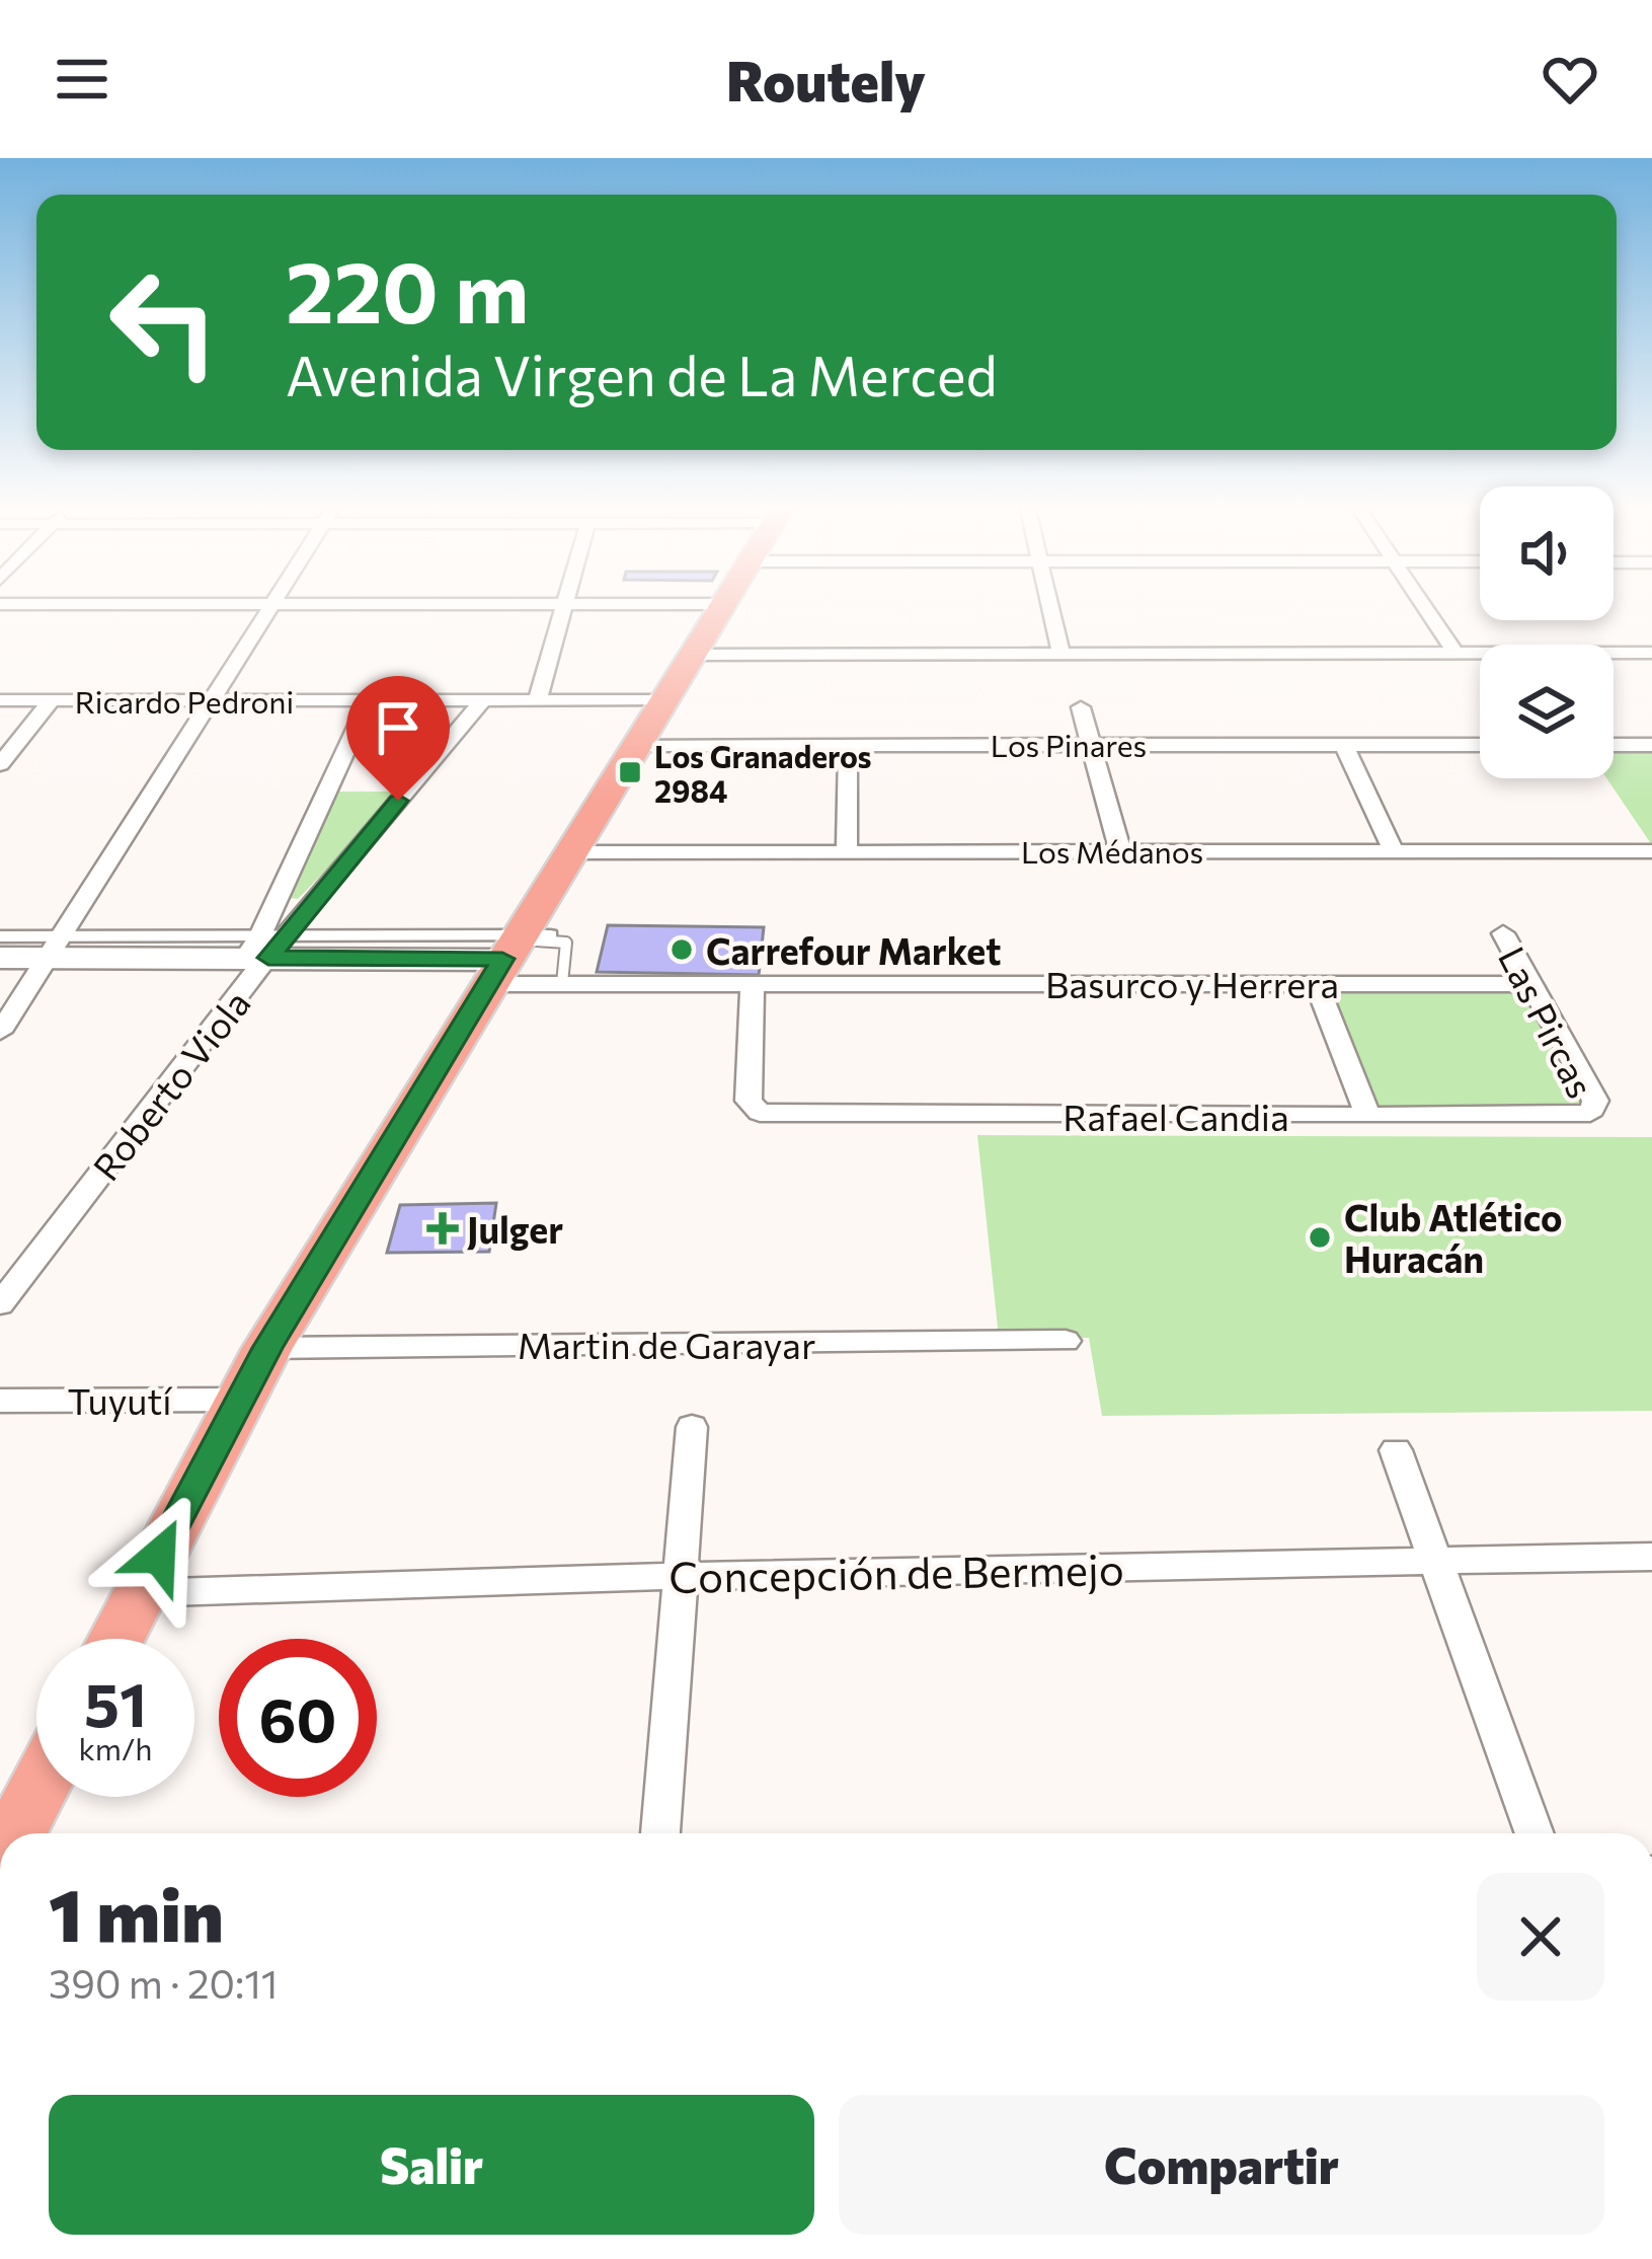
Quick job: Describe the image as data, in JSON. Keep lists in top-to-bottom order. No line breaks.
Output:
{"streets":{"street":["Ricardo Pedroni","Los Pinares","Los Médanos","Basurco y Herrera","Las Pircas","Roberto Viola","Rafael Candia","Martin de Garayar","Tuyutí","Concepción de Bermejo"]},"crossings":[["Ricardo Pedroni","Roberto Viola"],["Basurco y Herrera","Las Pircas"],["Basurco y Herrera","Rafael Candia"],["Las Pircas","Rafael Candia"]],"places":{"transit":["Los Granaderos 2984"],"other":["Carrefour Market","Club Atlético Huracán"],"health":["Julger"]},"page":{"header":"Routely","turn":["220 m","Avenida Virgen de La Merced"],"speed":"51 km/h","limit":"60","heading":["1 min","390 m · 20:11"],"buttons":["Salir","Compartir"]}}
